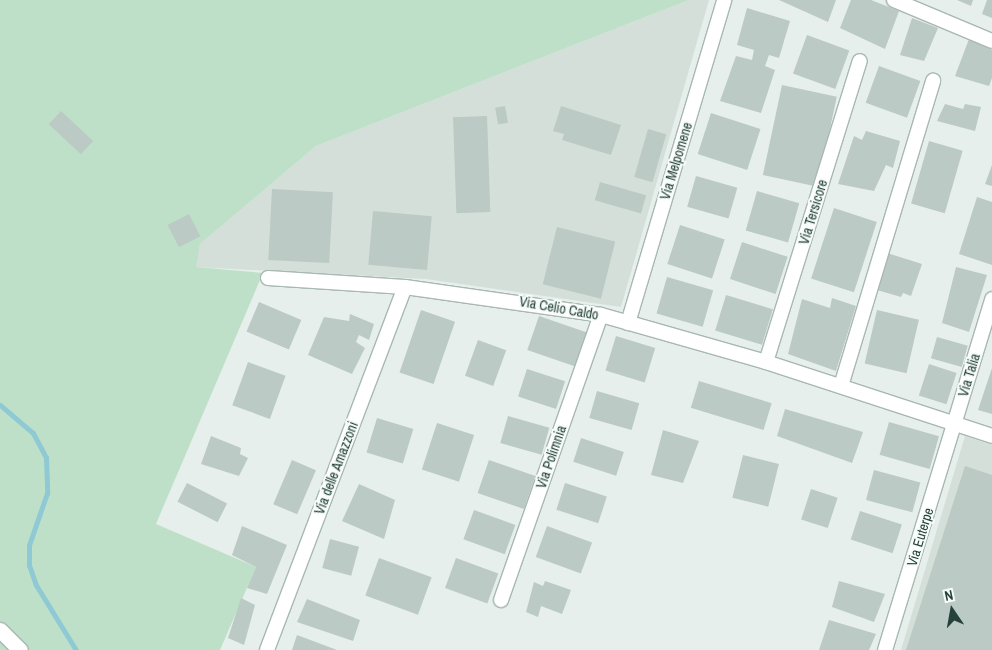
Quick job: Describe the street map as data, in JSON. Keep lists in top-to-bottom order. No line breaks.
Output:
{"streets":{"street":["Via Melpomene","Via Tersicore","Via Celio Caldo","Via Talia","Via Polimnia","Via delle Amazzoni","Via Euterpe"]},"crossings":[["Via Melpomene","Via Celio Caldo"],["Via Tersicore","Via Celio Caldo"],["Via Celio Caldo","Via Talia"],["Via Celio Caldo","Via Polimnia"],["Via Celio Caldo","Via delle Amazzoni"],["Via Celio Caldo","Via Euterpe"],["Via Talia","Via Euterpe"]],"north":"top"}
